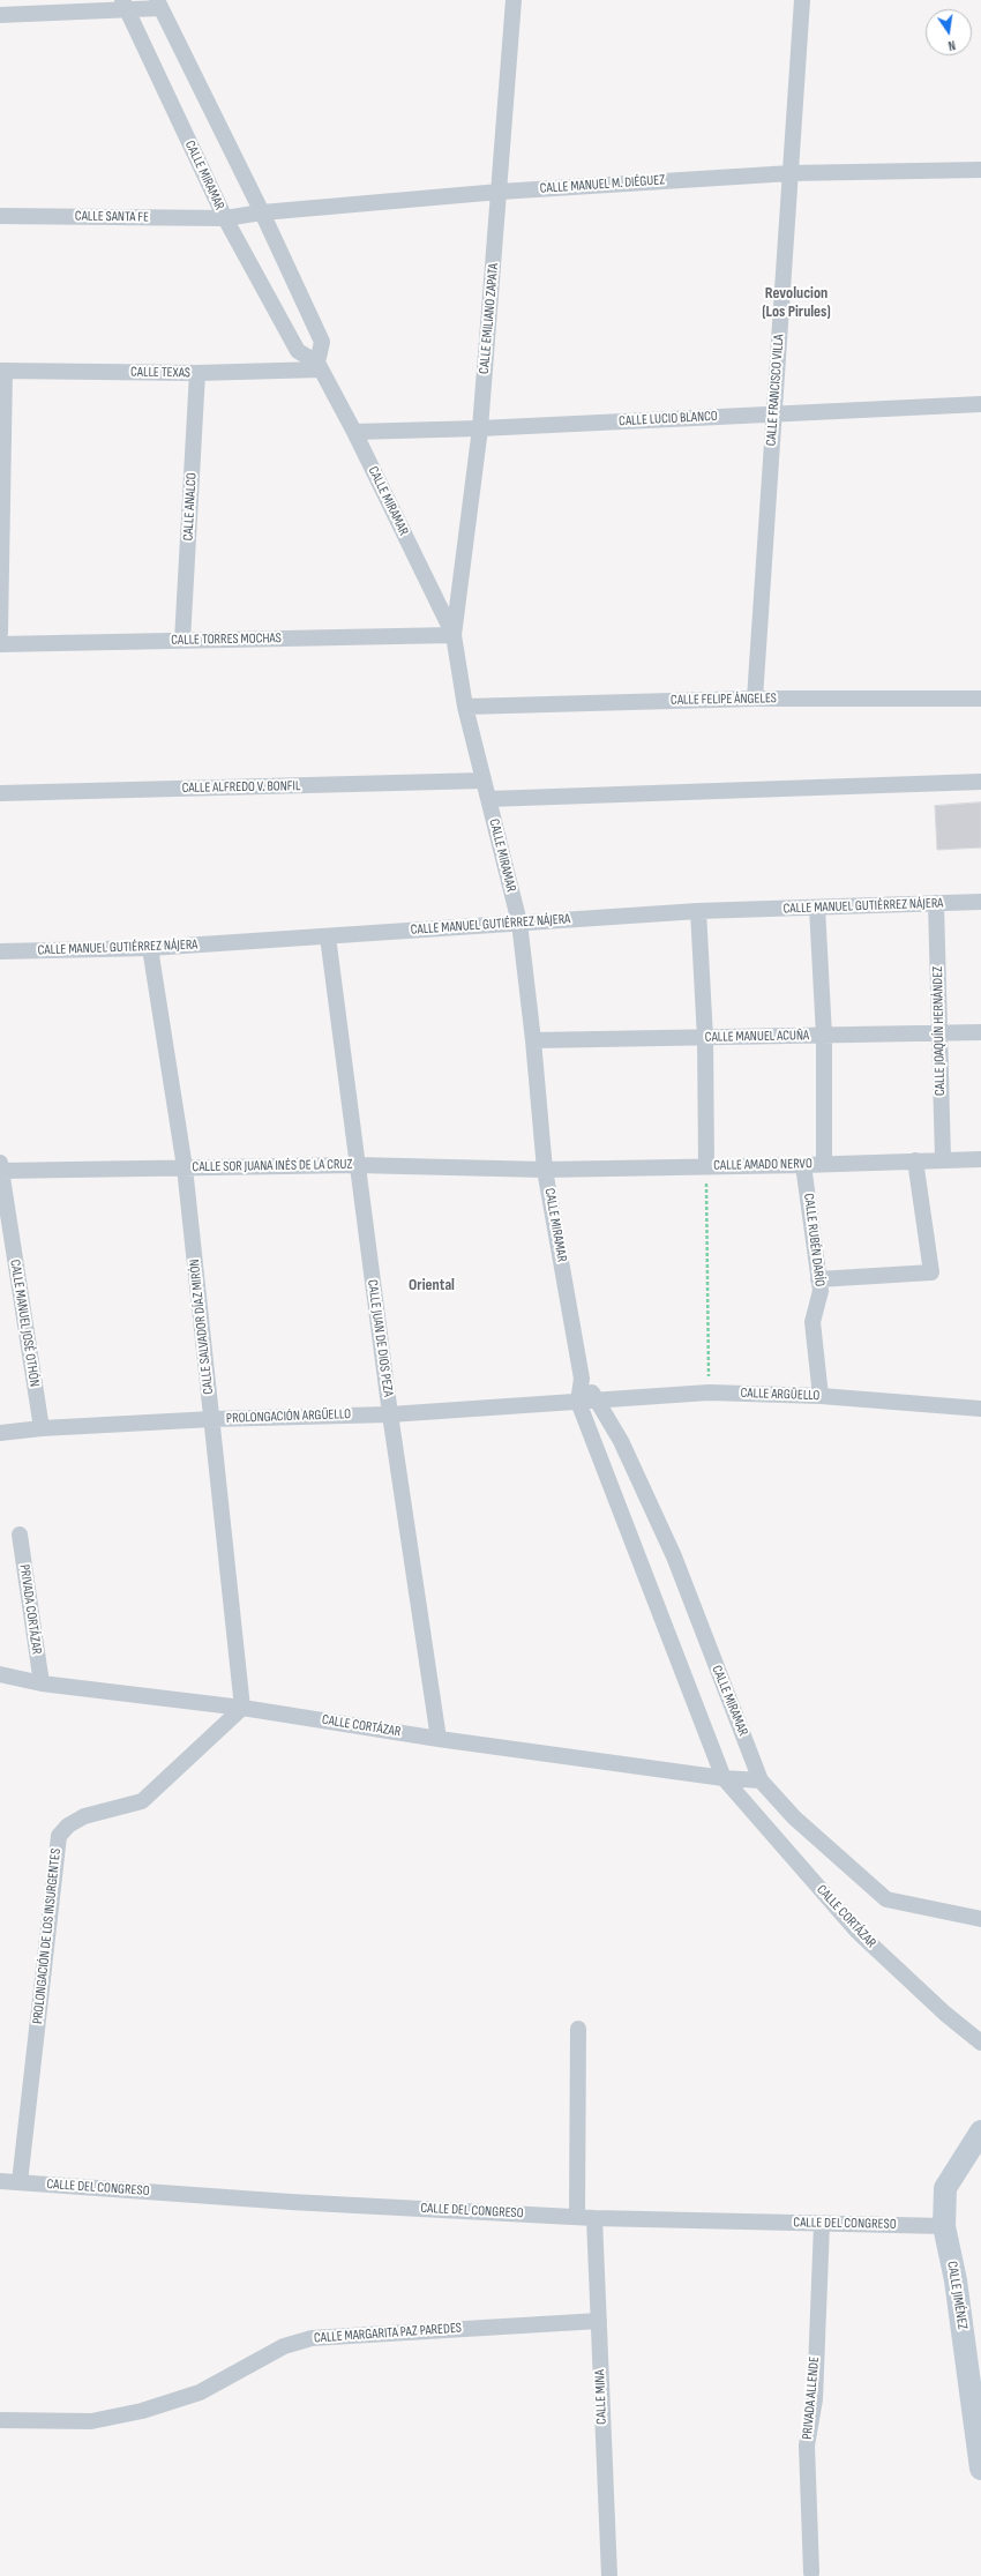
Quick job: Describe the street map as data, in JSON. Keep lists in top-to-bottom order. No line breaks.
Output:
{"streets":{"street":["CALLE MIRAMAR","CALLE MANUEL M. DIÉGUEZ","CALLE SANTA FE","CALLE EMILIANO ZAPATA","CALLE TEXAS","CALLE FRANCISCO VILLA","CALLE LUCIO BLANCO","CALLE ANALCO","CALLE TORRES MOCHAS","CALLE FELIPE ÁNGELES","CALLE ALFREDO V. BONFIL","CALLE MANUEL GUTIÉRREZ NÁJERA","CALLE JOAQUÍN HERNÁNDEZ","CALLE MANUEL ACUÑA","CALLE AMADO NERVO","CALLE SOR JUANA INÉS DE LA CRUZ","CALLE RUBÉN DARÍO","CALLE MANUEL JOSÉ OTHÓN","CALLE SALVADOR DÍAZ MIRÓN","CALLE JUAN DE DIOS PEZA","CALLE ARGÜELLO","PROLONGACIÓN ARGÜELLO","PRIVADA CORTÁZAR","CALLE CORTÁZAR","PROLONGACIÓN DE LOS INSURGENTES","CALLE DEL CONGRESO","CALLE JIMÉNEZ","CALLE MARGARITA PAZ PAREDES","CALLE MINA","PRIVADA ALLENDE"]},"crossings":[["CALLE MIRAMAR","CALLE MANUEL M. DIÉGUEZ"],["CALLE MIRAMAR","CALLE SANTA FE"],["CALLE MIRAMAR","CALLE EMILIANO ZAPATA"],["CALLE MIRAMAR","CALLE TEXAS"],["CALLE MIRAMAR","CALLE LUCIO BLANCO"],["CALLE MIRAMAR","CALLE TORRES MOCHAS"],["CALLE MIRAMAR","CALLE FELIPE ÁNGELES"],["CALLE MIRAMAR","CALLE ALFREDO V. BONFIL"],["CALLE MIRAMAR","CALLE MANUEL GUTIÉRREZ NÁJERA"],["CALLE MIRAMAR","CALLE MANUEL ACUÑA"],["CALLE MIRAMAR","CALLE AMADO NERVO"],["CALLE MIRAMAR","CALLE SOR JUANA INÉS DE LA CRUZ"],["CALLE MIRAMAR","CALLE ARGÜELLO"],["CALLE MIRAMAR","PROLONGACIÓN ARGÜELLO"],["CALLE MIRAMAR","CALLE CORTÁZAR"],["CALLE MANUEL M. DIÉGUEZ","CALLE SANTA FE"],["CALLE MANUEL M. DIÉGUEZ","CALLE EMILIANO ZAPATA"],["CALLE MANUEL M. DIÉGUEZ","CALLE FRANCISCO VILLA"],["CALLE EMILIANO ZAPATA","CALLE LUCIO BLANCO"],["CALLE EMILIANO ZAPATA","CALLE TORRES MOCHAS"],["CALLE TEXAS","CALLE ANALCO"],["CALLE FRANCISCO VILLA","CALLE LUCIO BLANCO"],["CALLE FRANCISCO VILLA","CALLE FELIPE ÁNGELES"],["CALLE ANALCO","CALLE TORRES MOCHAS"],["CALLE MANUEL GUTIÉRREZ NÁJERA","CALLE JOAQUÍN HERNÁNDEZ"],["CALLE MANUEL GUTIÉRREZ NÁJERA","CALLE SALVADOR DÍAZ MIRÓN"],["CALLE MANUEL GUTIÉRREZ NÁJERA","CALLE JUAN DE DIOS PEZA"],["CALLE JOAQUÍN HERNÁNDEZ","CALLE MANUEL ACUÑA"],["CALLE JOAQUÍN HERNÁNDEZ","CALLE AMADO NERVO"],["CALLE AMADO NERVO","CALLE SOR JUANA INÉS DE LA CRUZ"],["CALLE AMADO NERVO","CALLE RUBÉN DARÍO"],["CALLE SOR JUANA INÉS DE LA CRUZ","CALLE MANUEL JOSÉ OTHÓN"],["CALLE SOR JUANA INÉS DE LA CRUZ","CALLE SALVADOR DÍAZ MIRÓN"],["CALLE SOR JUANA INÉS DE LA CRUZ","CALLE JUAN DE DIOS PEZA"],["CALLE RUBÉN DARÍO","CALLE ARGÜELLO"],["CALLE MANUEL JOSÉ OTHÓN","PROLONGACIÓN ARGÜELLO"],["CALLE SALVADOR DÍAZ MIRÓN","PROLONGACIÓN ARGÜELLO"],["CALLE SALVADOR DÍAZ MIRÓN","CALLE CORTÁZAR"],["CALLE SALVADOR DÍAZ MIRÓN","PROLONGACIÓN DE LOS INSURGENTES"],["CALLE JUAN DE DIOS PEZA","PROLONGACIÓN ARGÜELLO"],["CALLE JUAN DE DIOS PEZA","CALLE CORTÁZAR"],["CALLE ARGÜELLO","PROLONGACIÓN ARGÜELLO"],["PRIVADA CORTÁZAR","CALLE CORTÁZAR"],["CALLE CORTÁZAR","PROLONGACIÓN DE LOS INSURGENTES"],["PROLONGACIÓN DE LOS INSURGENTES","CALLE DEL CONGRESO"],["CALLE DEL CONGRESO","CALLE JIMÉNEZ"],["CALLE DEL CONGRESO","CALLE MINA"],["CALLE DEL CONGRESO","PRIVADA ALLENDE"],["CALLE MARGARITA PAZ PAREDES","CALLE MINA"]],"districts":["Revolucion (Los Pirules)","Oriental"],"north":"bottom"}
